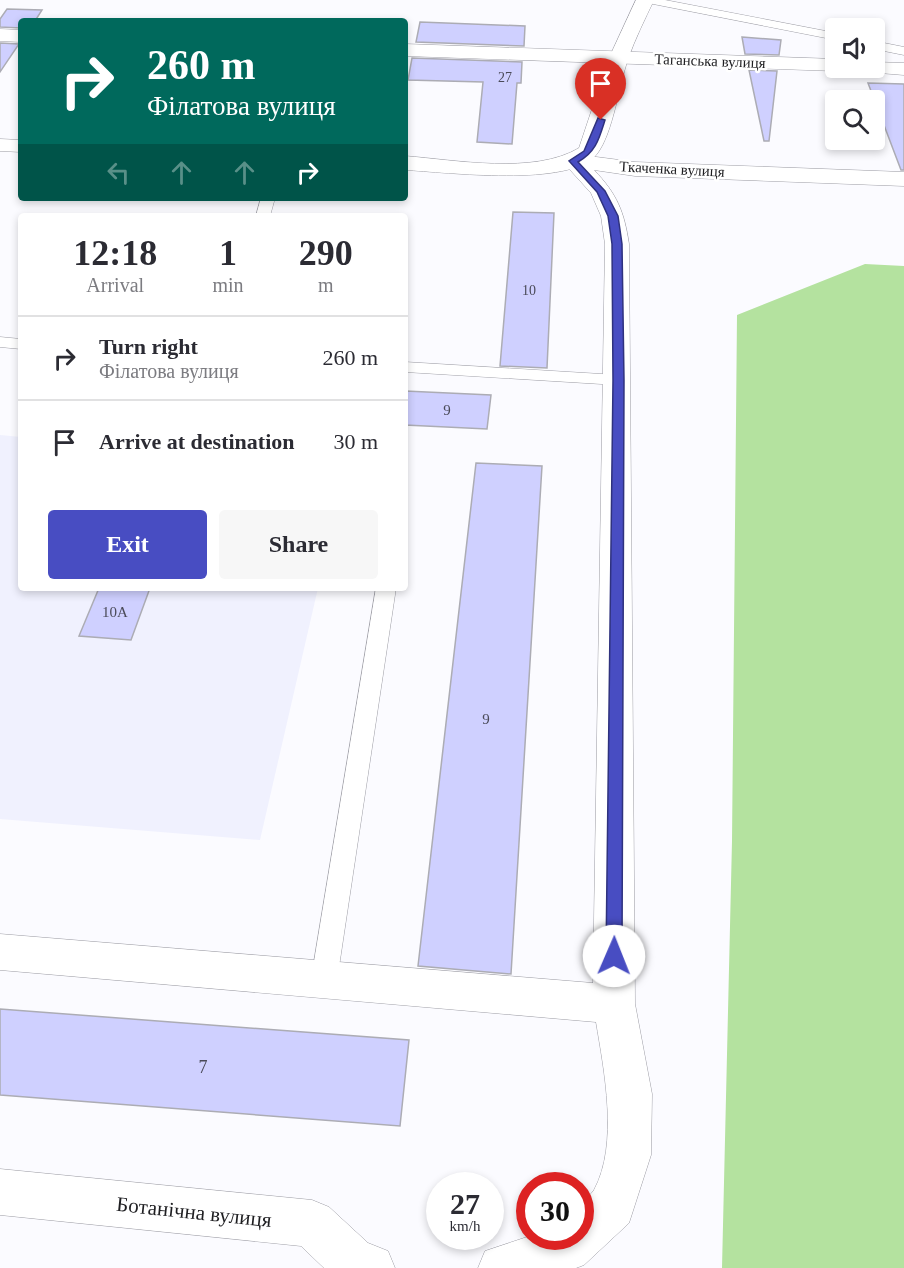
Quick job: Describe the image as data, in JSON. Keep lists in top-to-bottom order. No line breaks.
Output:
{"streets":{"street":["Таганська вулиця","Ткаченка вулиця","Ботанічна вулиця"]},"house_numbers":["27","10","9","10А","9","7"],"page":{"turn":["260 m","Філатова вулиця"],"eta":["12:18","Arrival","1","min","290","m"],"list":[{"name":"Turn right","note":"Філатова вулиця","value":"260 m"},{"name":"Arrive at destination","value":"30 m"}],"buttons":["Exit","Share"],"speed":"27 km/h","limit":"30"}}
